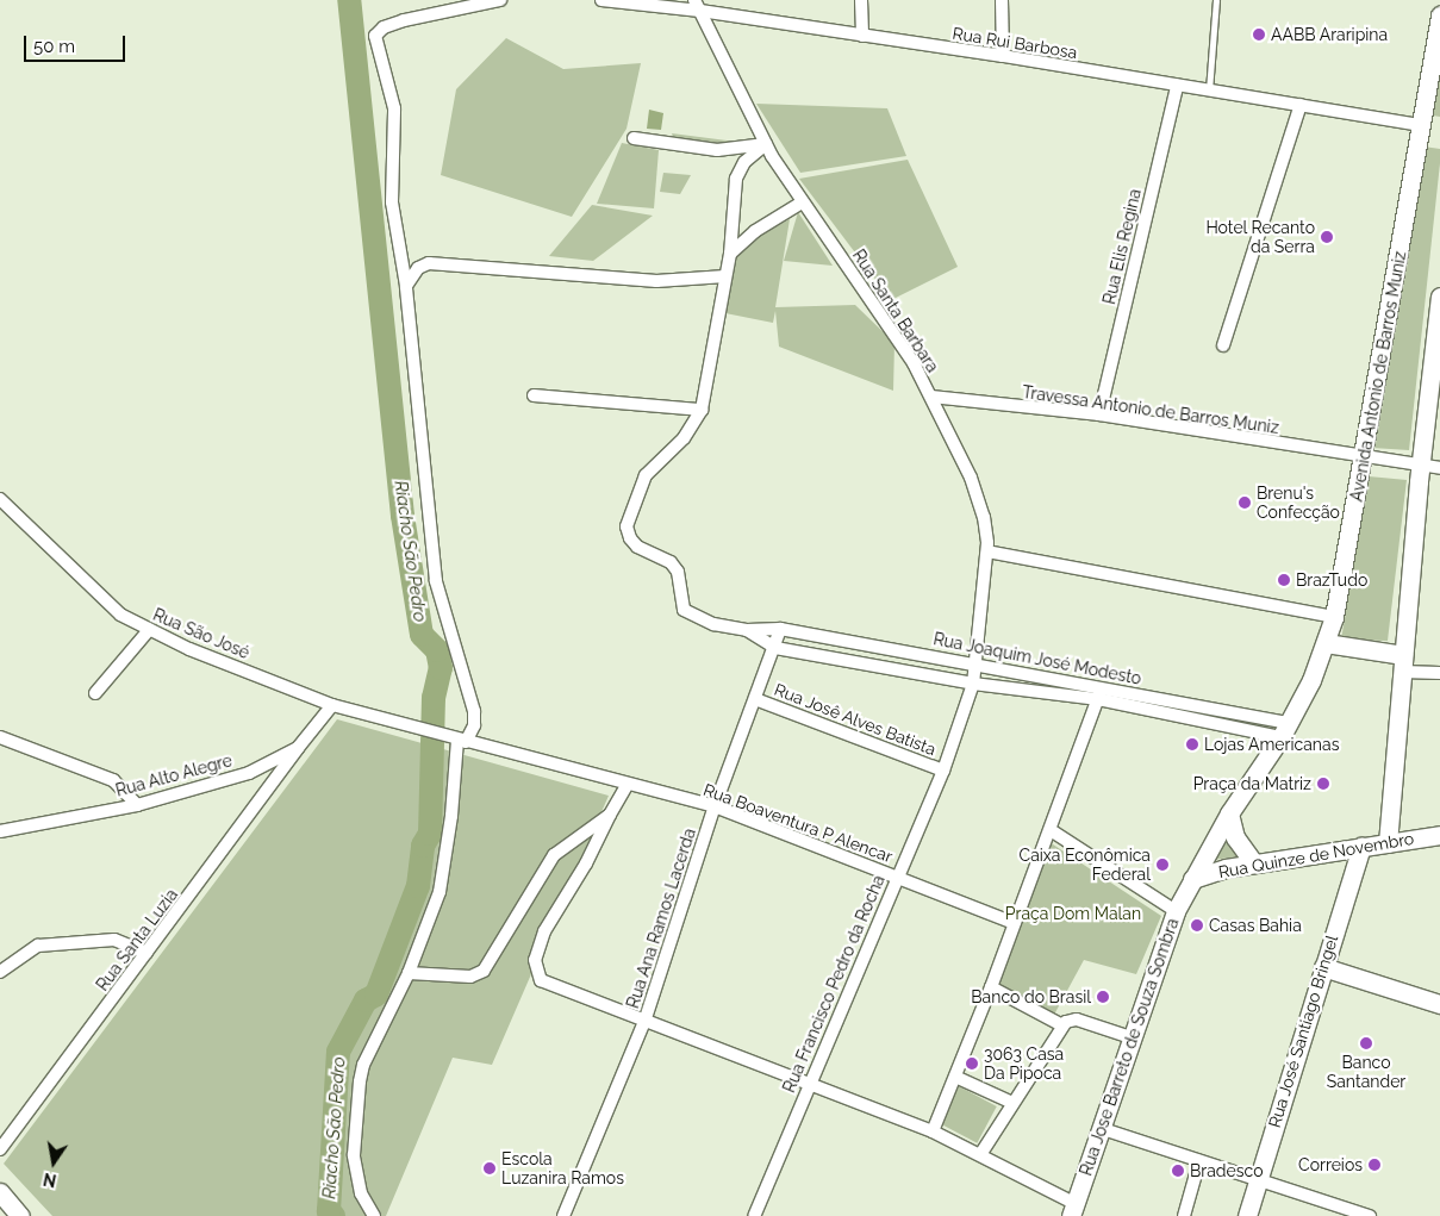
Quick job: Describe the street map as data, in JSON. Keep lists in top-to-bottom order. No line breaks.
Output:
{"streets":{"main road":["Avenida Antonio de Barros Muniz","Rua Quinze de Novembro","Rua José Santiago Bringel","Rua Jose Barreto de Souza Sombra"],"street":["Rua Rui Barbosa","Rua Elis Regina","Rua Santa Barbara","Travessa Antonio de Barros Muniz","Rua São José","Rua Joaquim José Modesto","Rua Josê Alves Batista","Rua Alto Alegre","Rua Boaventura P Alencar","Rua Ana Ramos Lacerda","Rua Santa Luzia","Rua Francisco Pedro da Rocha"]},"crossings":[["Rua Rui Barbosa","Rua Elis Regina"],["Rua Rui Barbosa","Rua Santa Barbara"],["Rua Rui Barbosa","Avenida Antonio de Barros Muniz"],["Rua Elis Regina","Travessa Antonio de Barros Muniz"],["Rua Santa Barbara","Travessa Antonio de Barros Muniz"],["Rua Santa Barbara","Rua Joaquim José Modesto"],["Rua Santa Barbara","Rua Francisco Pedro da Rocha"],["Avenida Antonio de Barros Muniz","Travessa Antonio de Barros Muniz"],["Avenida Antonio de Barros Muniz","Rua Joaquim José Modesto"],["Avenida Antonio de Barros Muniz","Rua Quinze de Novembro"],["Avenida Antonio de Barros Muniz","Rua Jose Barreto de Souza Sombra"],["Rua São José","Rua Alto Alegre"],["Rua São José","Rua Boaventura P Alencar"],["Rua Joaquim José Modesto","Rua Ana Ramos Lacerda"],["Rua Joaquim José Modesto","Rua Francisco Pedro da Rocha"],["Rua Josê Alves Batista","Rua Ana Ramos Lacerda"],["Rua Josê Alves Batista","Rua Francisco Pedro da Rocha"],["Rua Alto Alegre","Rua Santa Luzia"],["Rua Boaventura P Alencar","Rua Ana Ramos Lacerda"],["Rua Boaventura P Alencar","Rua Francisco Pedro da Rocha"],["Rua Quinze de Novembro","Rua José Santiago Bringel"],["Rua Quinze de Novembro","Rua Jose Barreto de Souza Sombra"]],"water":["Riacho São Pedro"],"parks":["Praça Dom Malan"],"places":["AABB Araripina","Hotel Recanto da Serra","Brenu's Confecção","BrazTudo","Lojas Americanas","Praça da Matriz","Caixa Econômica Federal","Casas Bahia","Banco do Brasil","Banco Santander","3063 Casa Da Pipoca","Correios","Escola Luzanira Ramos","Bradesco"],"scale_bar":"50 m","north":"bottom"}
